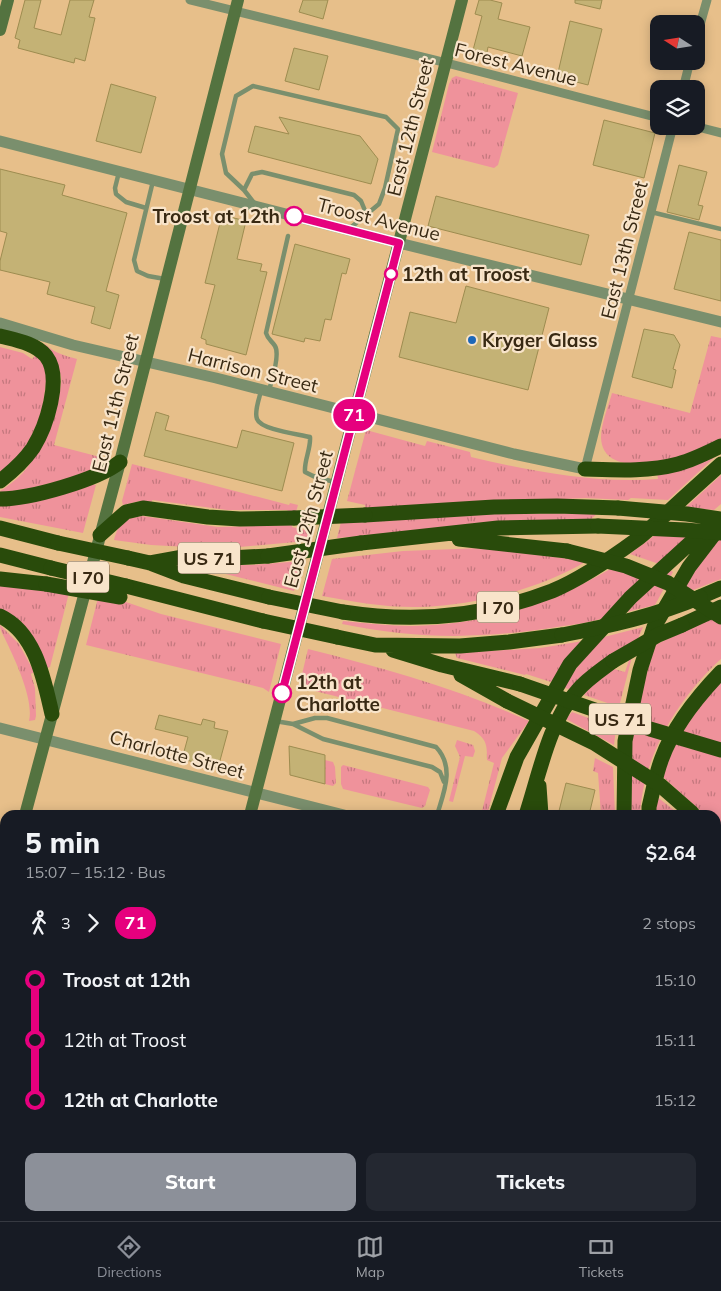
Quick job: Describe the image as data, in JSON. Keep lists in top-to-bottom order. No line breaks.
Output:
{"streets":{"highway":["US 71","I 70"],"main road":["East 12th Street","East 11th Street"],"street":["Forest Avenue","Troost Avenue","East 13th Street","Harrison Street","Charlotte Street"]},"crossings":[["Forest Avenue","East 12th Street"],["Forest Avenue","East 11th Street"],["East 12th Street","Troost Avenue"],["East 12th Street","Harrison Street"],["East 12th Street","Charlotte Street"],["Troost Avenue","East 13th Street"],["Troost Avenue","East 11th Street"],["East 13th Street","Harrison Street"],["Harrison Street","East 11th Street"],["East 11th Street","Charlotte Street"],["US 71","I 70"]],"places":["Troost at 12th","12th at Troost","Kryger Glass","12th at Charlotte"],"lines":["bus line 71"],"north":"left","page":{"on_map":"71","heading":["5 min","15:07 – 15:12 · Bus","$2.64"],"legs":["3","71","2 stops"],"list":[{"name":"Troost at 12th","value":"15:10"},{"name":"12th at Troost","value":"15:11"},{"name":"12th at Charlotte","value":"15:12"}],"buttons":["Start","Tickets"],"tabs":["Directions","Map","Tickets"]}}
